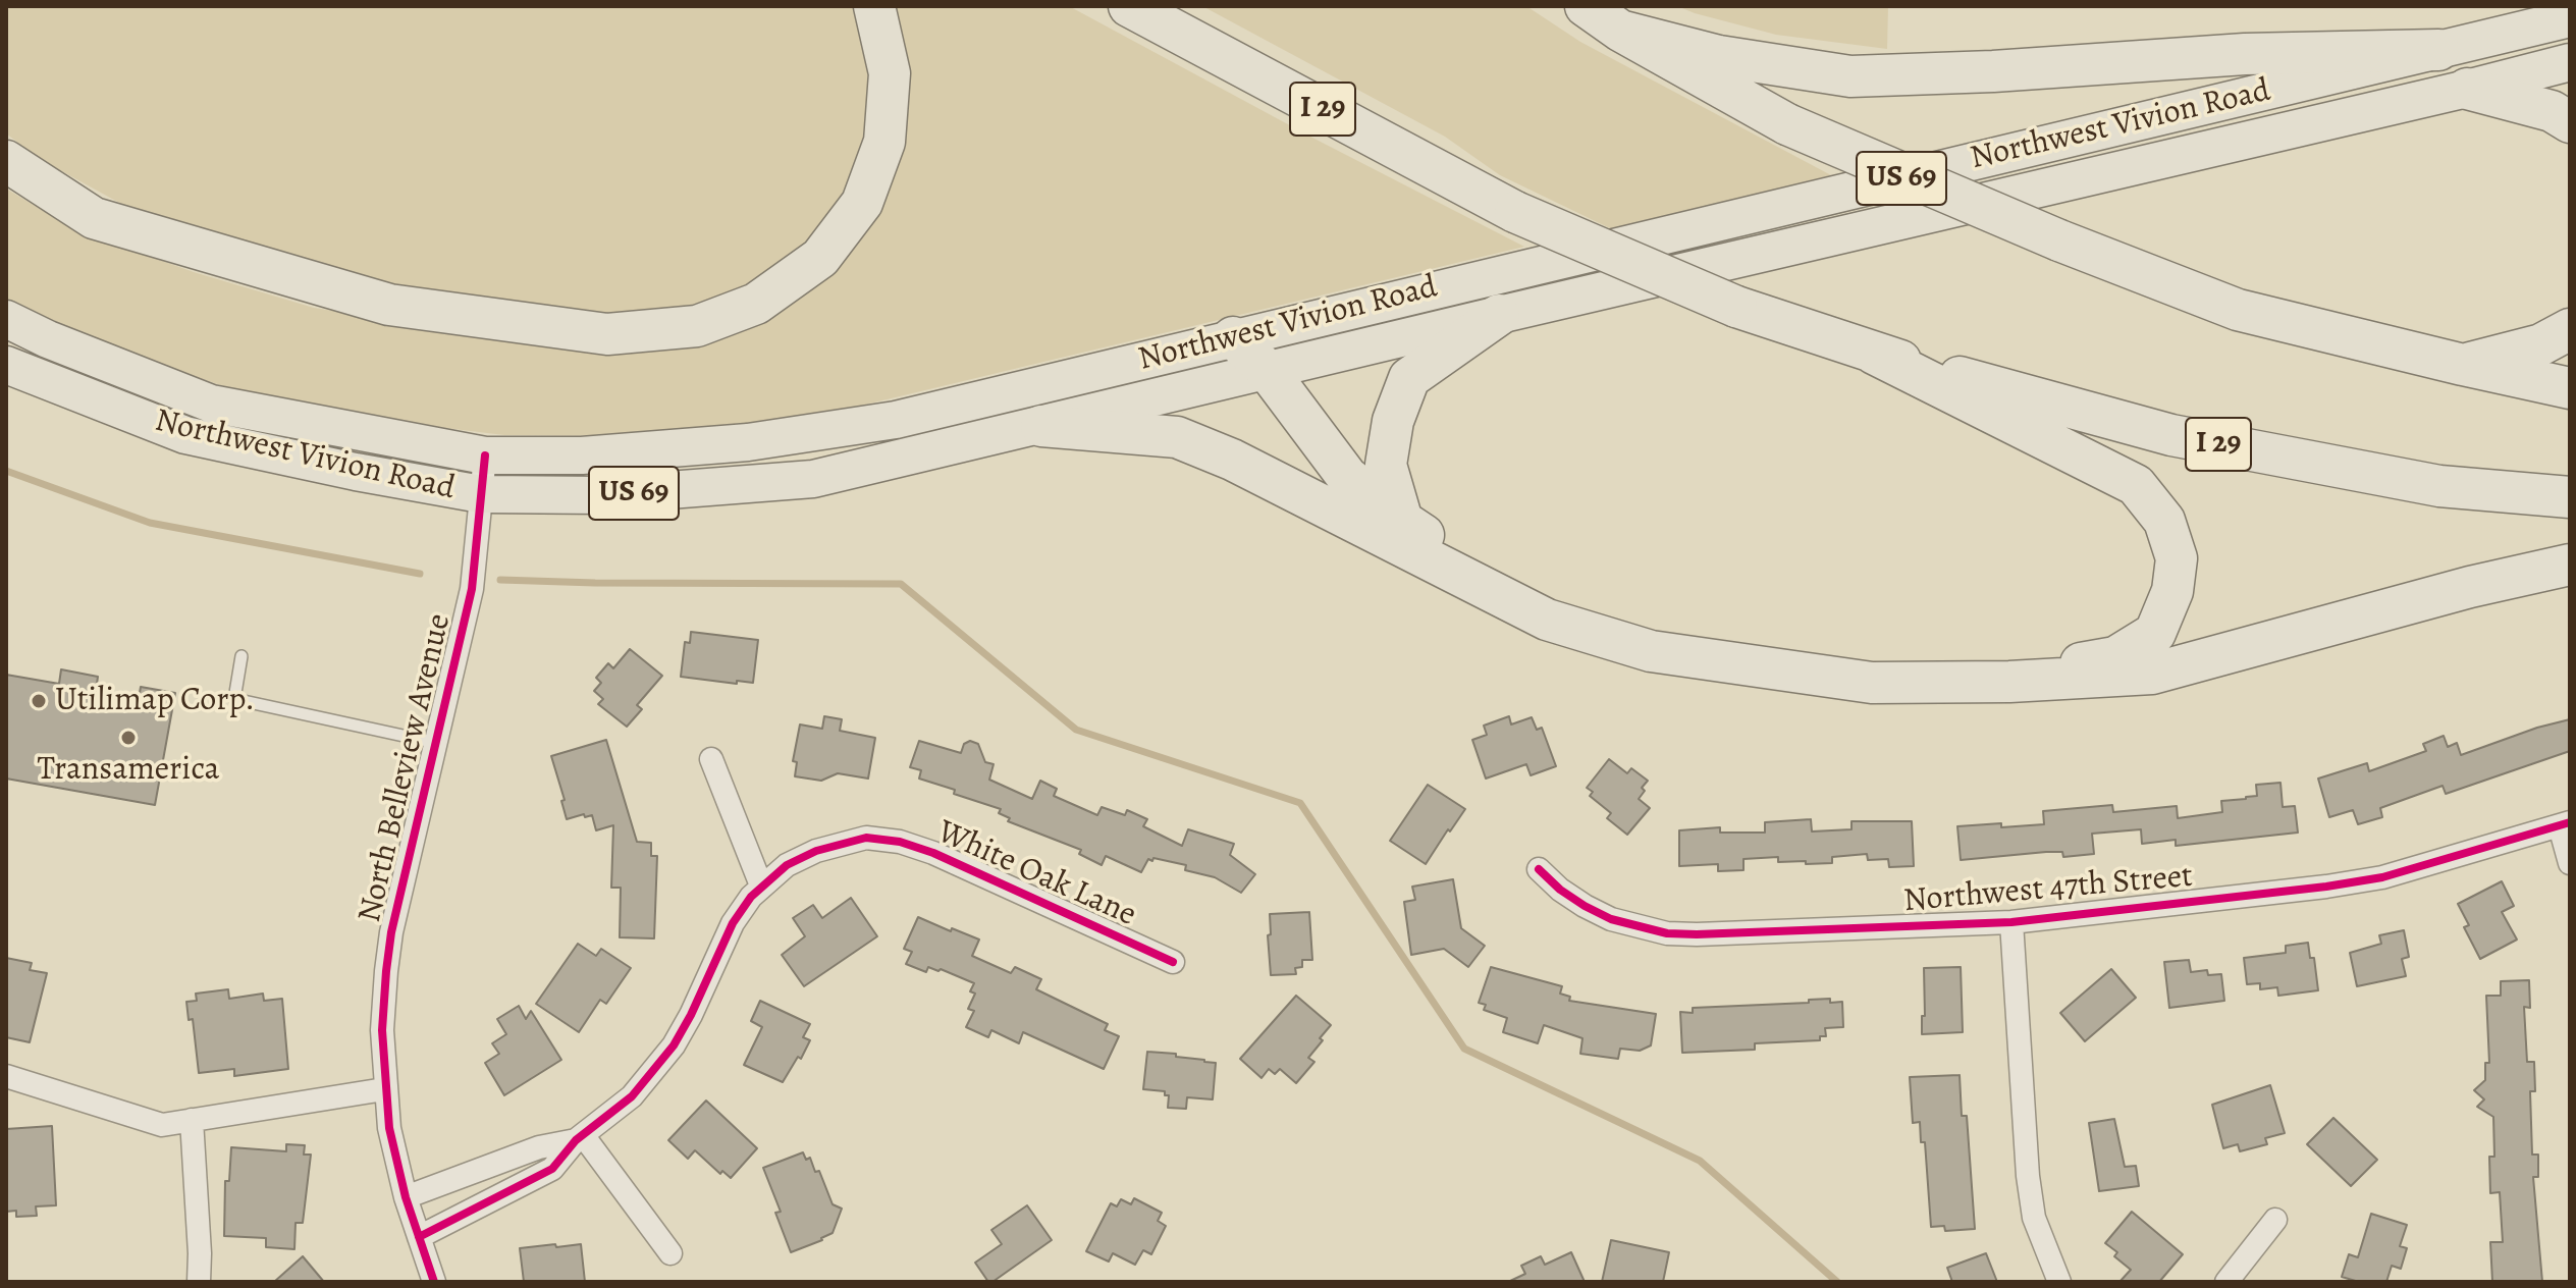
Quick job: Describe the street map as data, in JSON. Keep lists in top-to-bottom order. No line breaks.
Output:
{"streets":{"highway":["I 29"],"main road":["Northwest Vivion Road","US 69"],"street":["North Belleview Avenue","White Oak Lane","Northwest 47th Street"]},"crossings":[["Northwest Vivion Road","North Belleview Avenue"],["North Belleview Avenue","White Oak Lane"]],"places":["Utilimap Corp.","Transamerica"]}
